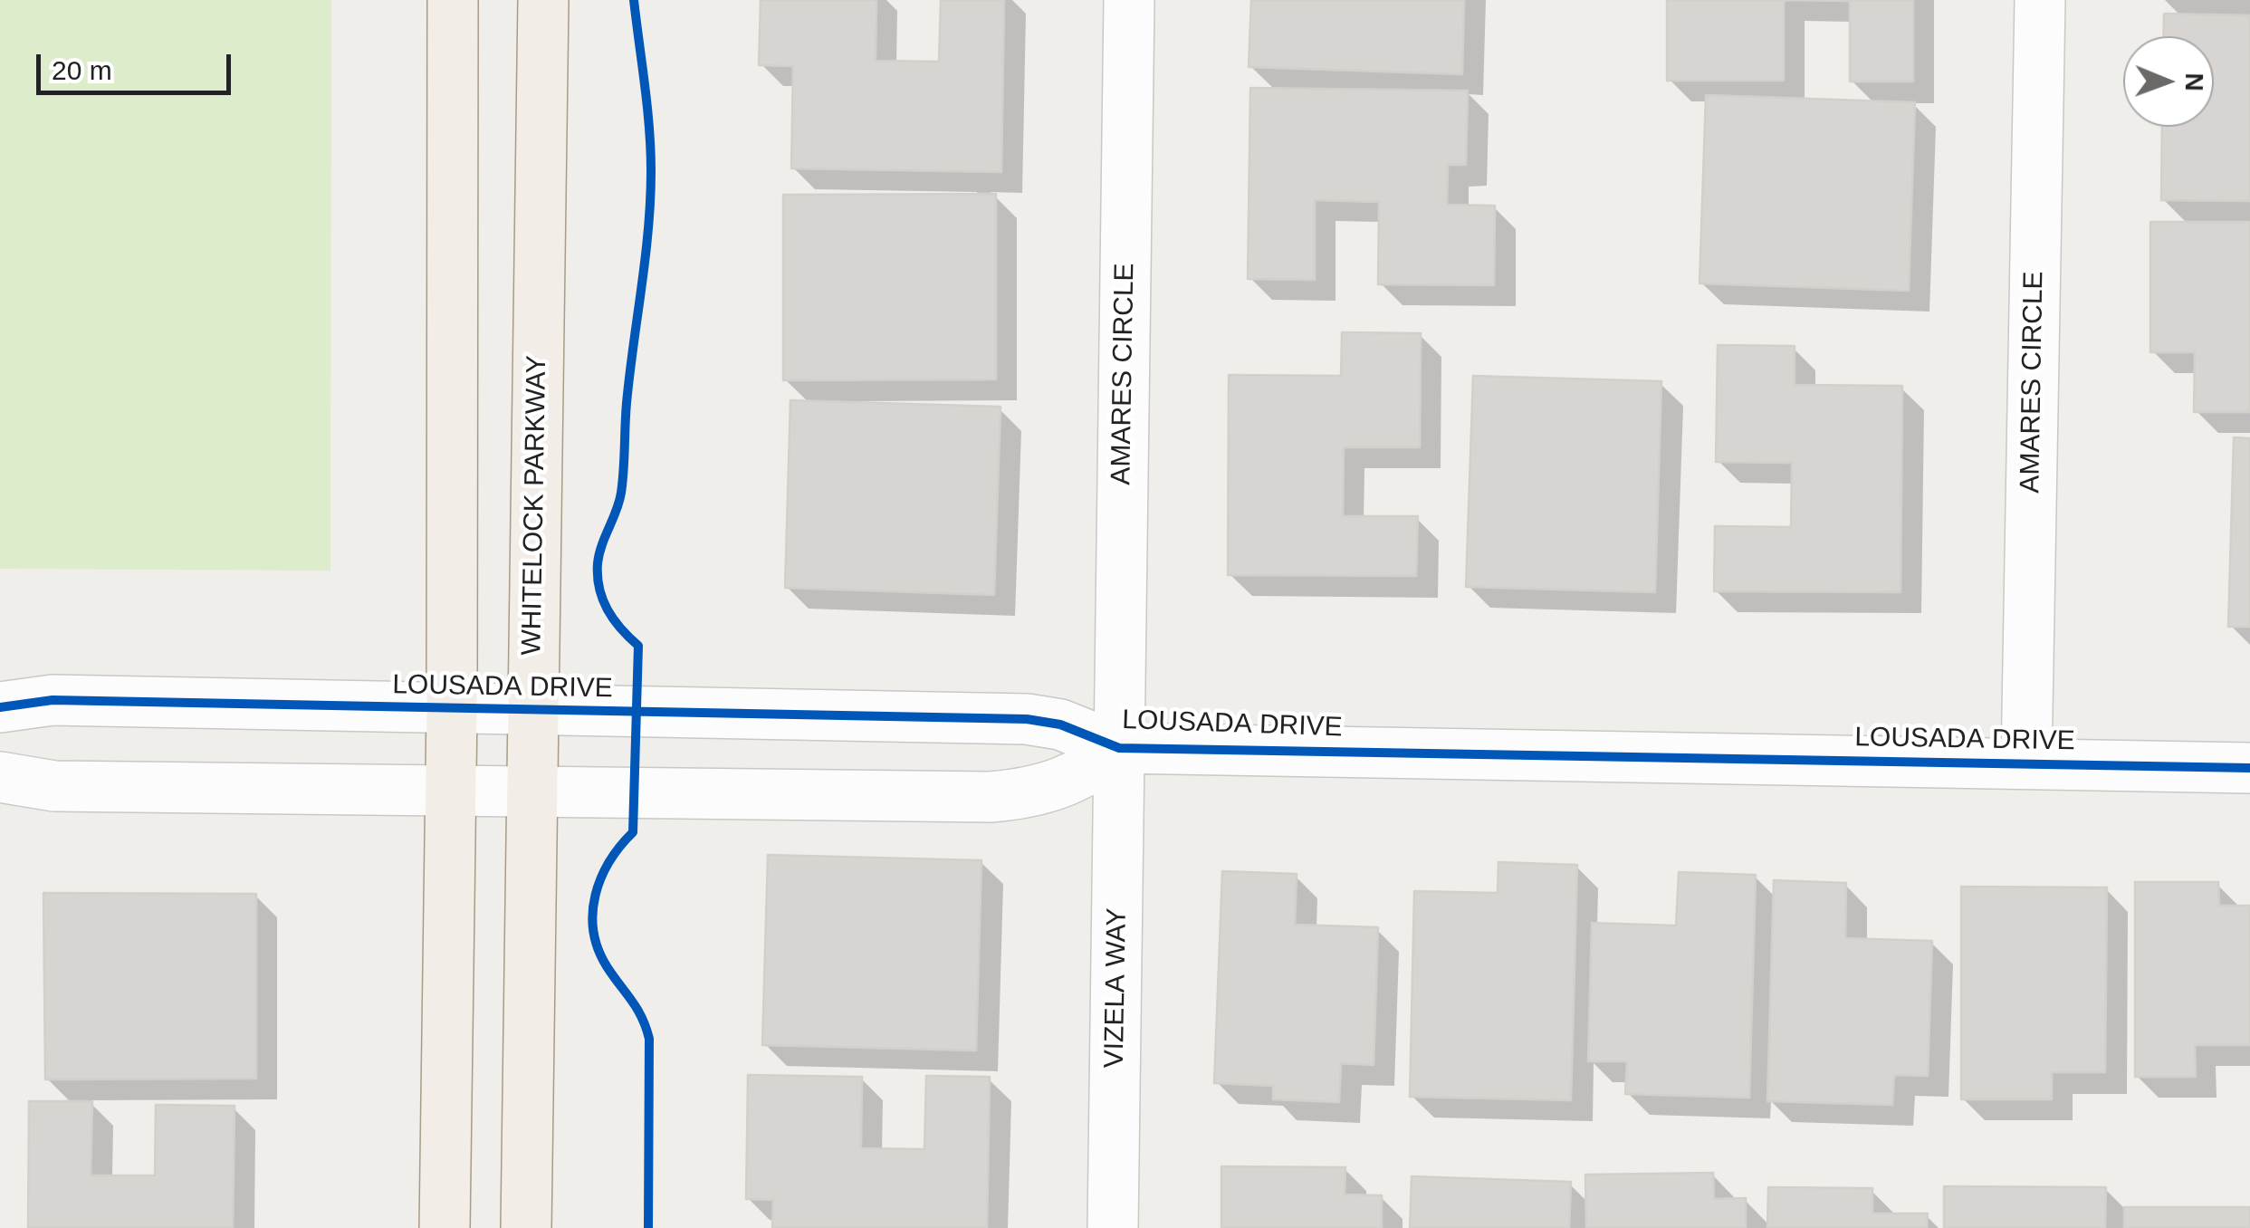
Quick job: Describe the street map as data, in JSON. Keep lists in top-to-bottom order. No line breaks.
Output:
{"streets":{"main road":["WHITELOCK PARKWAY"],"street":["AMARES CIRCLE","LOUSADA DRIVE","VIZELA WAY"]},"crossings":[["AMARES CIRCLE","LOUSADA DRIVE"],["AMARES CIRCLE","VIZELA WAY"],["WHITELOCK PARKWAY","LOUSADA DRIVE"],["LOUSADA DRIVE","VIZELA WAY"]],"scale_bar":"20 m","north":"right"}
